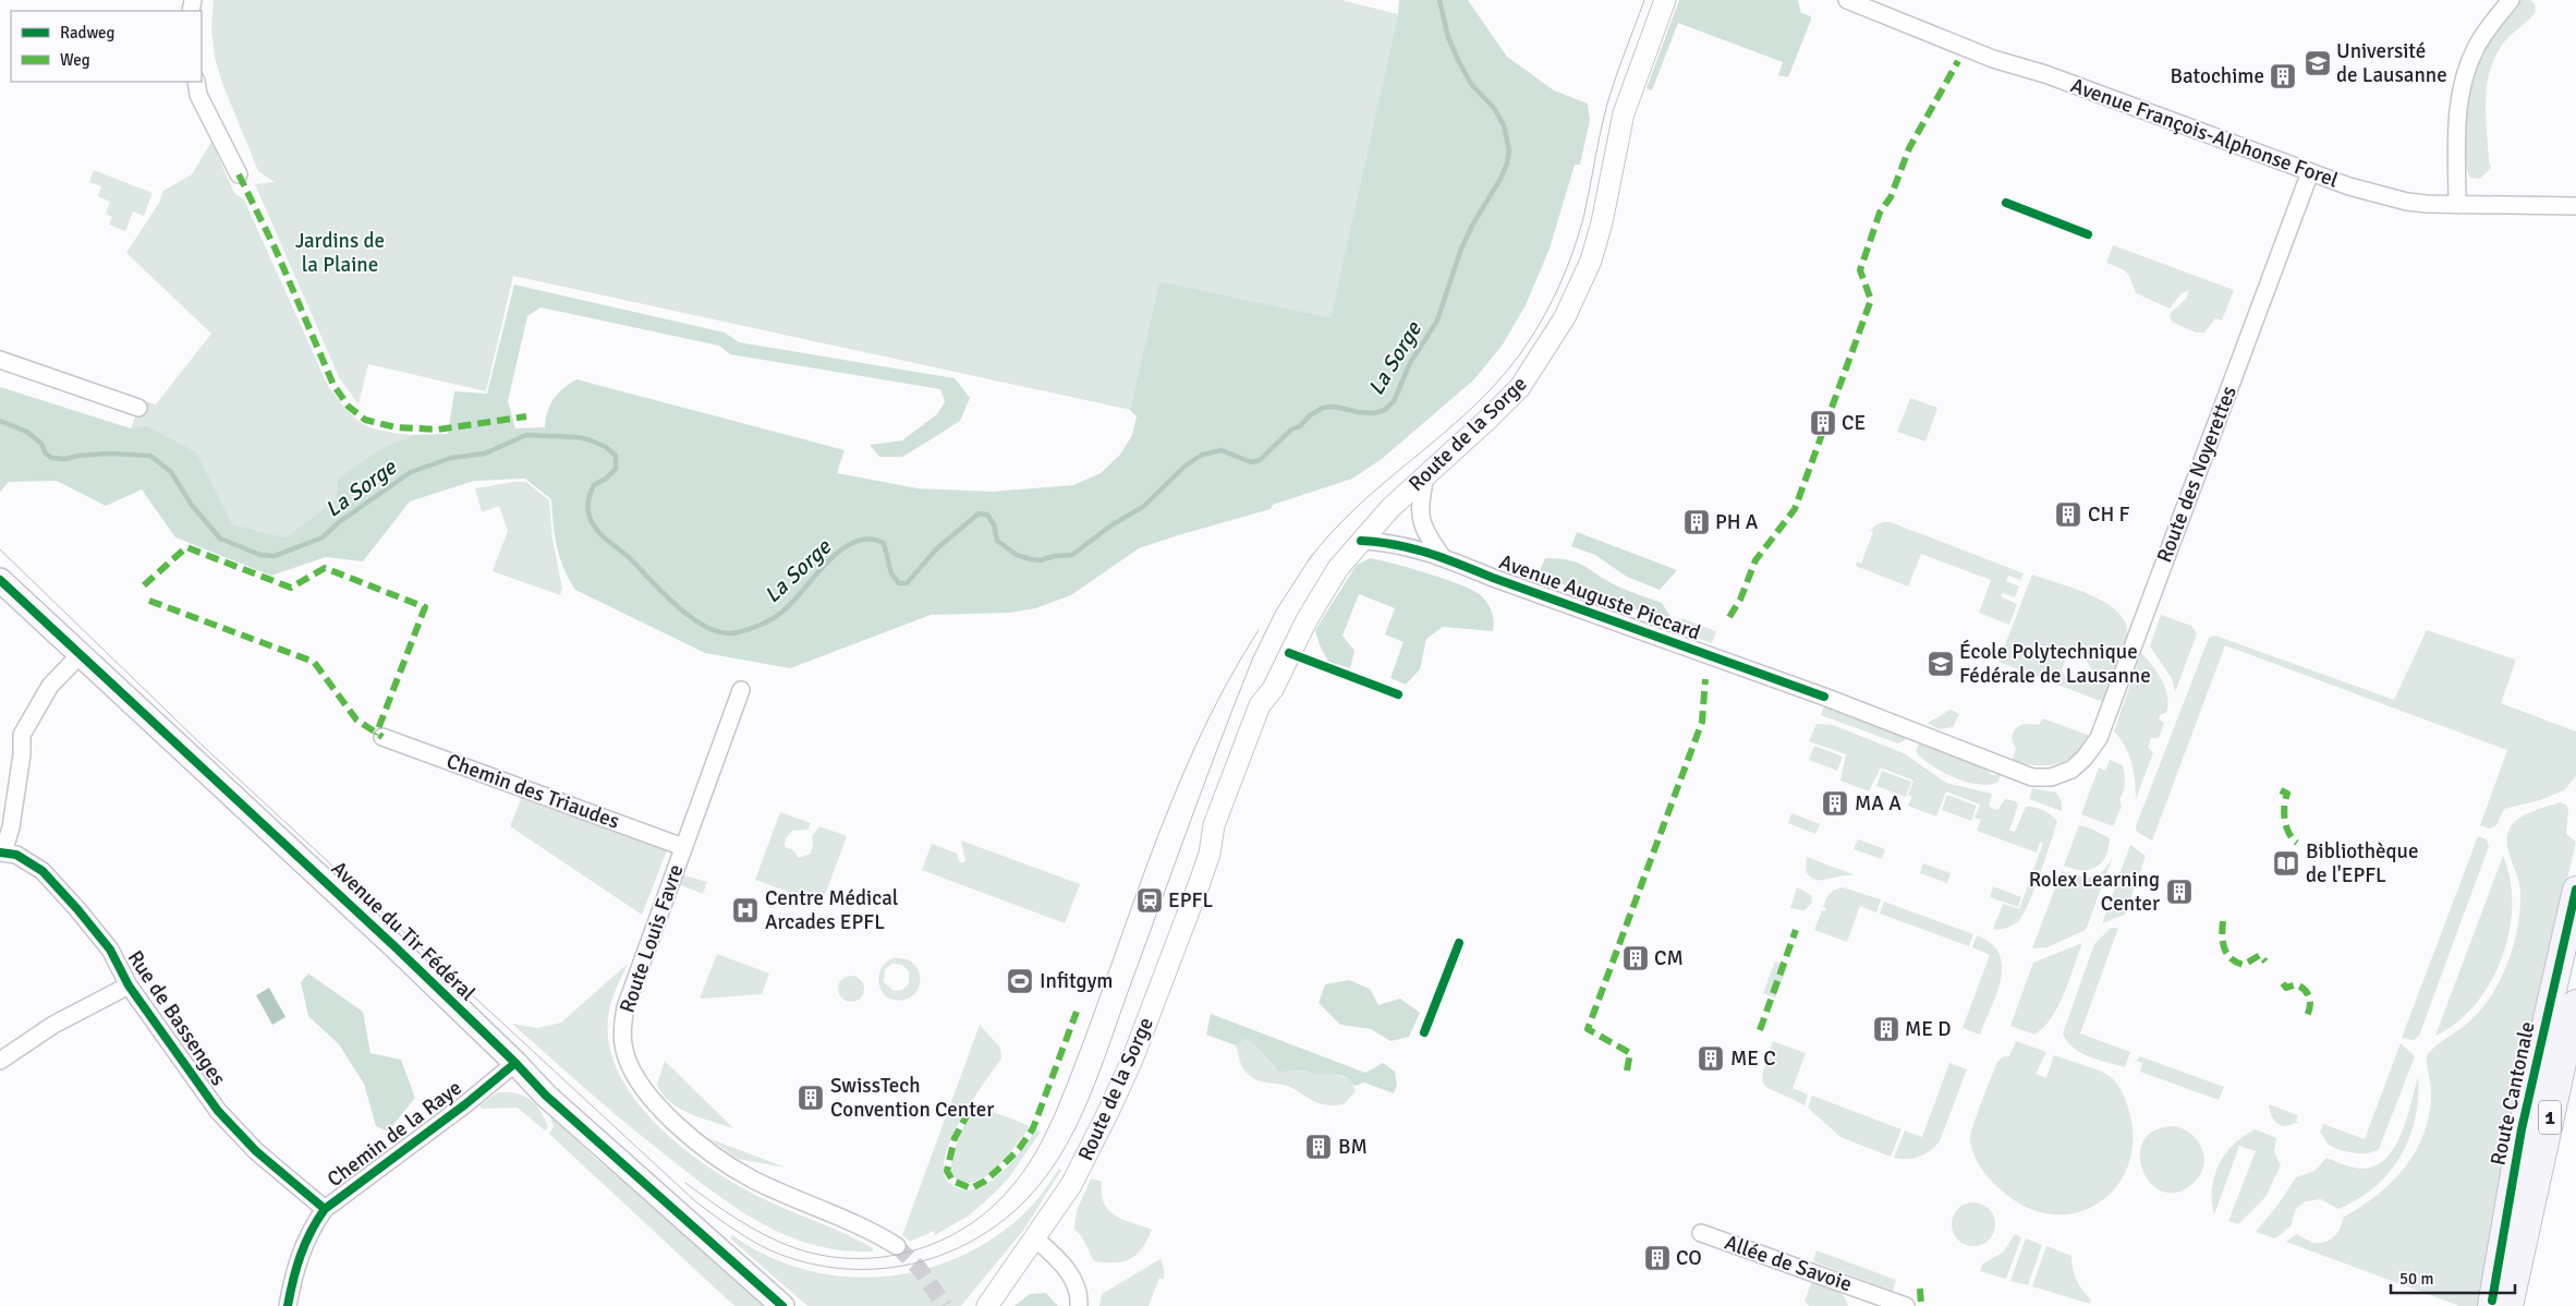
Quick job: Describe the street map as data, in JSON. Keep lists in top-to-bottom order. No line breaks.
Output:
{"streets":{"main road":["Avenue du Tir Fédéral","Route Cantonale","1"],"street":["Avenue François-Alphonse Forel","Route de la Sorge","Route des Noyerettes","Avenue Auguste Piccard","Chemin des Triaudes","Route Louis Favre","Rue de Bassenges","Chemin de la Raye","Allée de Savoie"]},"crossings":[["Avenue François-Alphonse Forel","Route des Noyerettes"],["Route de la Sorge","Avenue Auguste Piccard"],["Route des Noyerettes","Avenue Auguste Piccard"],["Chemin des Triaudes","Route Louis Favre"],["Avenue du Tir Fédéral","Rue de Bassenges"],["Avenue du Tir Fédéral","Chemin de la Raye"],["Rue de Bassenges","Chemin de la Raye"]],"water":["La Sorge"],"parks":["Jardins de la Plaine"],"places":{"school or university":["Université de Lausanne","École Polytechnique Fédérale de Lausanne"],"building":["Batochime","CE","CH F","PH A","MA A","Rolex Learning Center","CM","ME D","ME C","SwissTech Convention Center","BM","CO"],"library":["Bibliothèque de l'EPFL"],"station":["EPFL"],"hospital":["Centre Médical Arcades EPFL"],"sports":["Infitgym"]},"legend":["Radweg","Weg"],"scale_bar":"50 m"}
